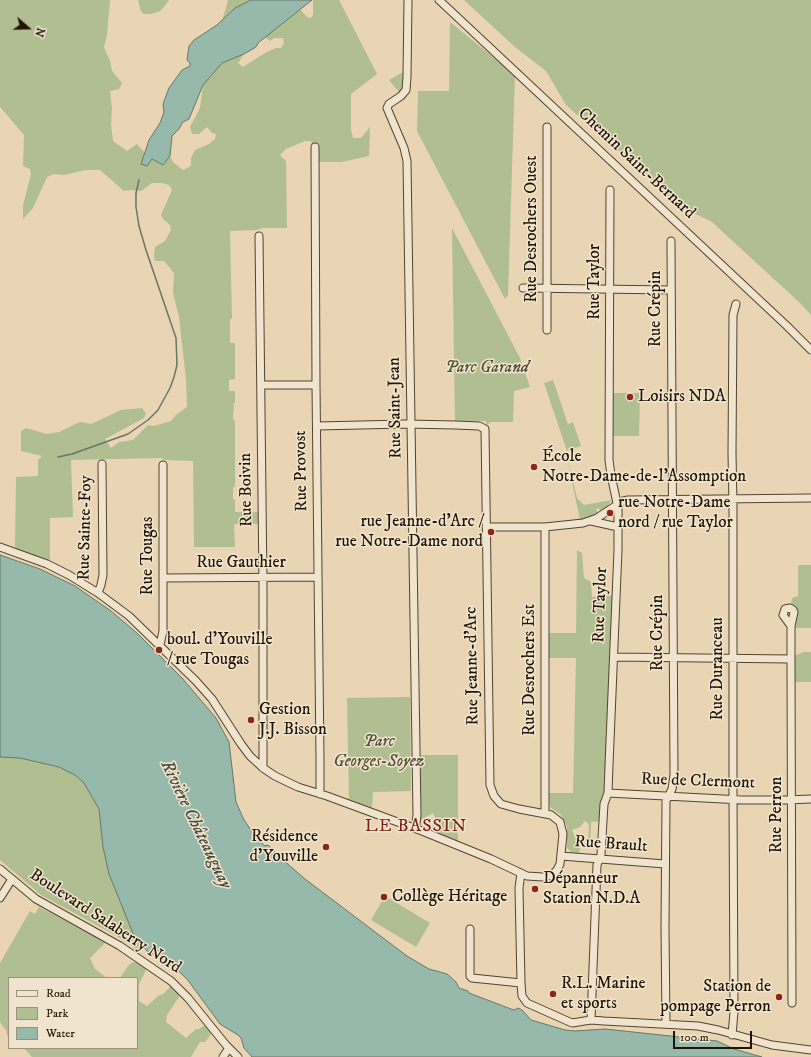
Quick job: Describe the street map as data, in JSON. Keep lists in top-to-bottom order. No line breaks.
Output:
{"streets":{"street":["Chemin Saint-Bernard","Rue Desrochers Ouest","Rue Taylor","Rue Crépin","Rue Saint-Jean","Rue Provost","Rue Boivin","Rue Sainte-Foy","Rue Tougas","Rue Gauthier","Rue Jeanne-d'Arc","Rue Duranceau","Rue Desrochers Est","Rue de Clermont","Rue Perron","Rue Brault","Boulevard Salaberry Nord"]},"crossings":[["Rue Taylor","Rue de Clermont"],["Rue Taylor","Rue Brault"],["Rue Crépin","Rue de Clermont"],["Rue Crépin","Rue Brault"],["Rue Saint-Jean","Rue Jeanne-d'Arc"],["Rue Saint-Jean","Rue Brault"],["Rue Provost","Rue Gauthier"],["Rue Provost","Rue Brault"],["Rue Boivin","Rue Gauthier"],["Rue Boivin","Rue Brault"],["Rue Sainte-Foy","Rue Brault"],["Rue Tougas","Rue Gauthier"],["Rue Tougas","Rue Brault"],["Rue Jeanne-d'Arc","Rue Desrochers Est"],["Rue Jeanne-d'Arc","Rue Brault"],["Rue Duranceau","Rue de Clermont"],["Rue de Clermont","Rue Perron"]],"districts":["LE BASSIN"],"water":["Rivière Châteauguay"],"parks":["Parc Garand","Parc Georges-Soyez"],"places":["Loisirs NDA","École Notre-Dame-de-l'Assomption","rue Notre-Dame nord / rue Taylor","rue Jeanne-d'Arc / rue Notre-Dame nord","boul. d'Youville / rue Tougas","Gestion J.J. Bisson","Résidence d'Youville","Dépanneur Station N.D.A","Collège Héritage","R.L. Marine et sports","Station de pompage Perron"],"legend":["Road","Park","Water"],"scale_bar":"100 m","north":"right"}
